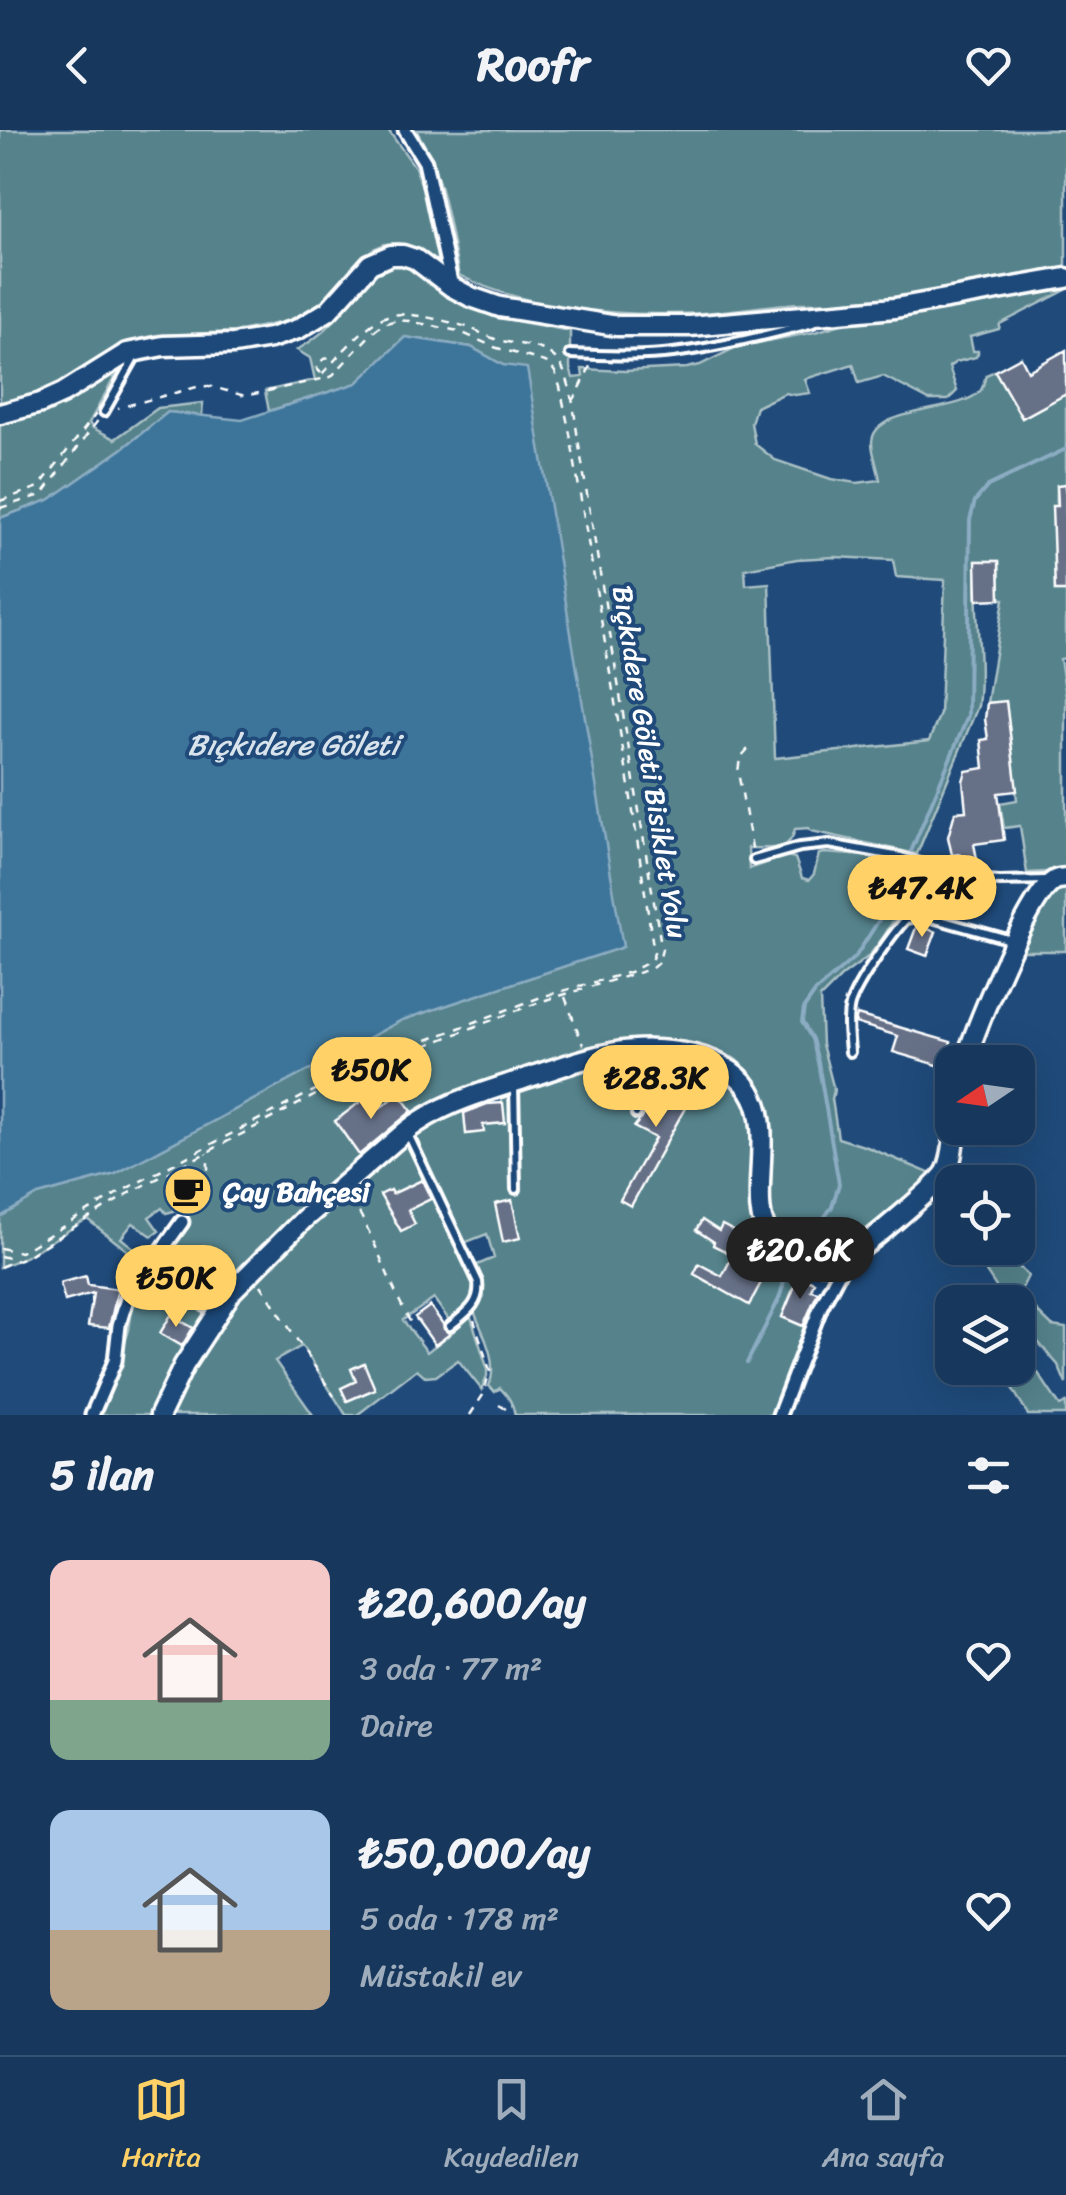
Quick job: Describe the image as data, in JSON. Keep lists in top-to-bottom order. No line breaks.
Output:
{"streets":{"path":["Bıçkıdere Göleti Bisiklet Yolu"]},"water":["Bıçkıdere Göleti"],"places":{"cafe":["Çay Bahçesi"]},"north":"left","page":{"header":"Roofr","price":["₺47.4K","₺50K","₺28.3K","₺20.6K","₺50K"],"heading":"5 ilan","list":[{"name":"₺20,600/ay","note":"3 oda · 77 m² · Daire"},{"name":"₺50,000/ay","note":"5 oda · 178 m² · Müstakil ev"}],"tabs":["Harita","Kaydedilen","Ana sayfa"]}}
